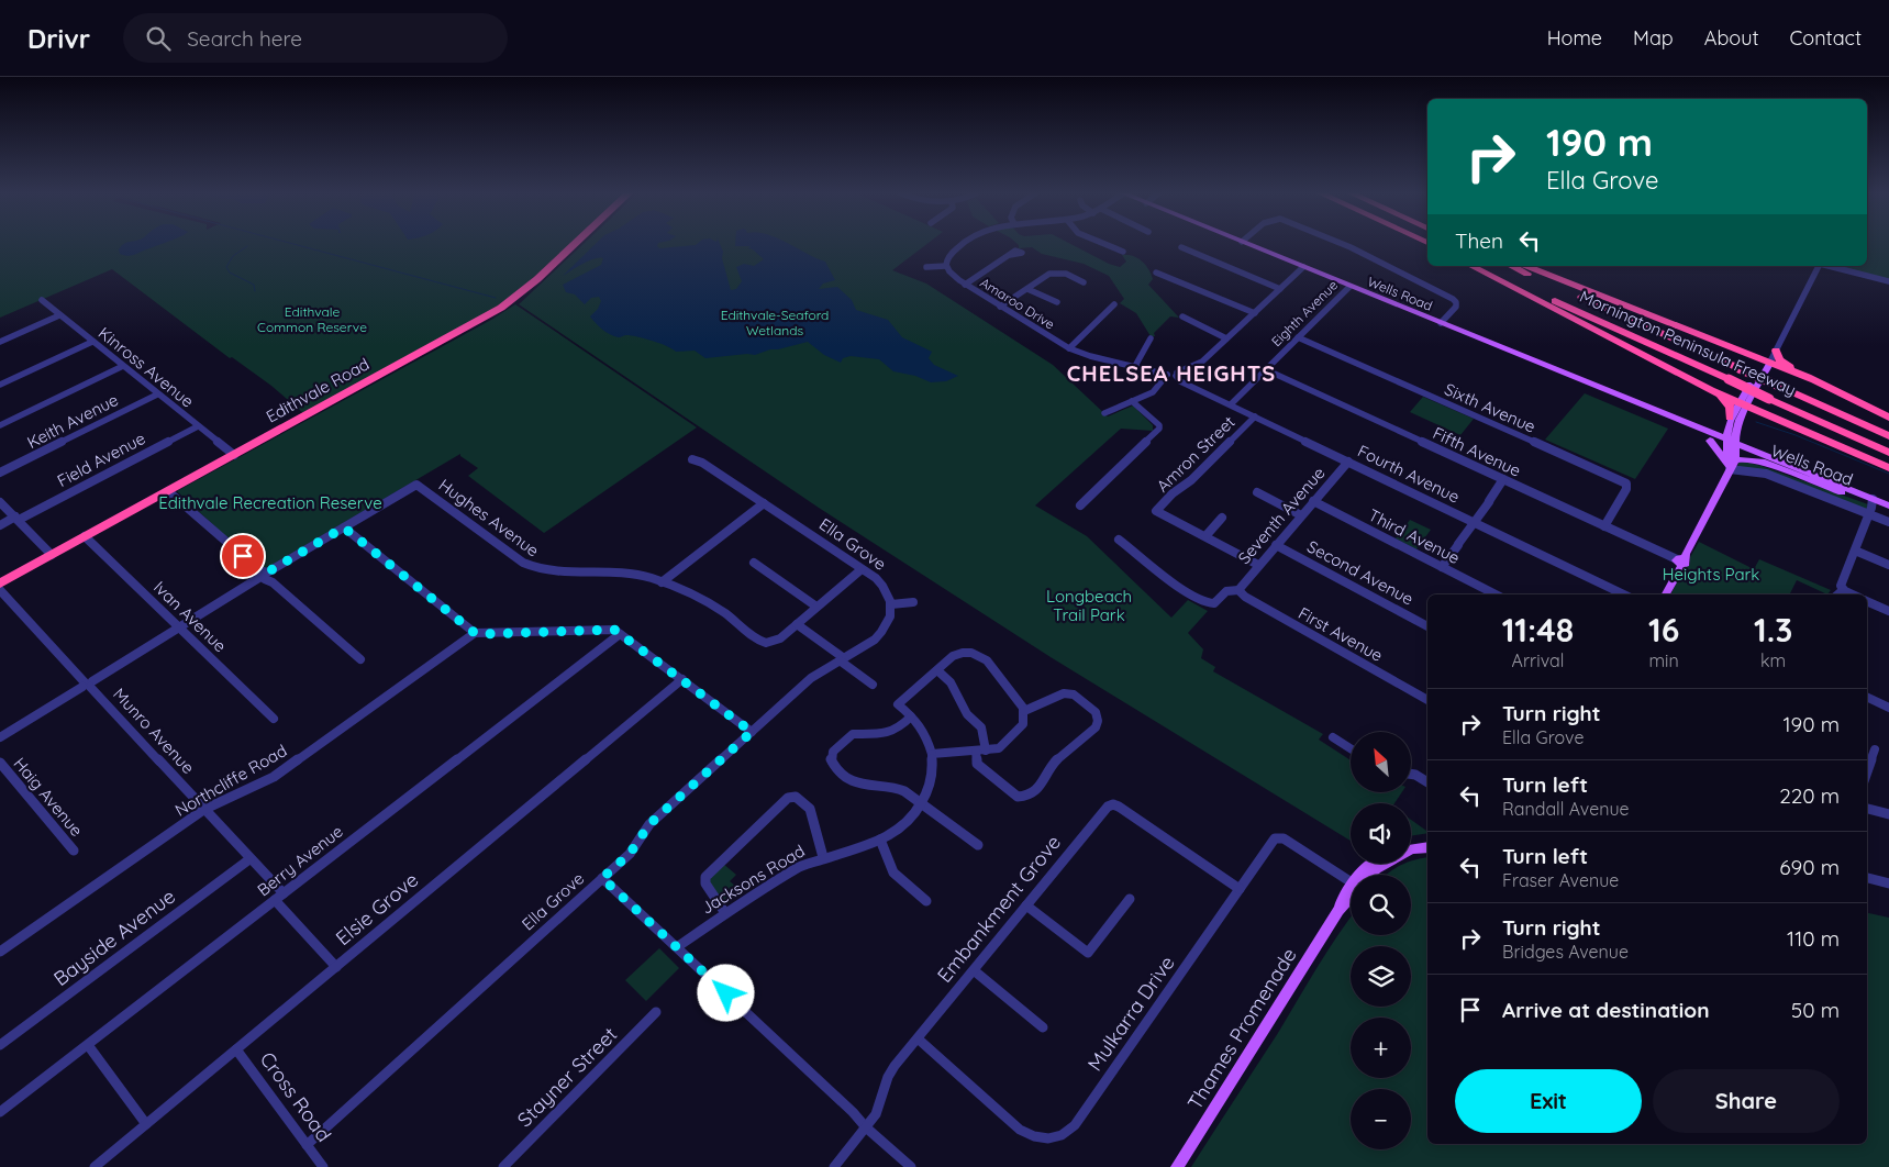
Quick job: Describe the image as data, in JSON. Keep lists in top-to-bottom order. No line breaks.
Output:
{"streets":{"highway":["Mornington Peninsula Freeway","Edithvale Road"],"main road":["Wells Road","Thames Promenade"],"street":["Amaroo Drive","Eighth Avenue","Kinross Avenue","Sixth Avenue","Keith Avenue","Fifth Avenue","Amron Street","Field Avenue","Fourth Avenue","Seventh Avenue","Hughes Avenue","Third Avenue","Ella Grove","Second Avenue","Ivan Avenue","First Avenue","Munro Avenue","Northcliffe Road","Haig Avenue","Berry Avenue","Jacksons Road","Elsie Grove","Embankment Grove","Bayside Avenue","Mulkarra Drive","Stayner Street","Cross Road"]},"crossings":[["Wells Road","Eighth Avenue"],["Amaroo Drive","Fourth Avenue"],["Eighth Avenue","Sixth Avenue"],["Eighth Avenue","Fifth Avenue"],["Eighth Avenue","Fourth Avenue"],["Kinross Avenue","Edithvale Road"],["Kinross Avenue","Keith Avenue"],["Kinross Avenue","Field Avenue"],["Edithvale Road","Ivan Avenue"],["Sixth Avenue","Fifth Avenue"],["Amron Street","Fourth Avenue"],["Fourth Avenue","Seventh Avenue"],["Seventh Avenue","Third Avenue"],["Seventh Avenue","Second Avenue"],["Seventh Avenue","First Avenue"],["Hughes Avenue","Ella Grove"],["Ella Grove","Cross Road"],["Munro Avenue","Northcliffe Road"],["Munro Avenue","Berry Avenue"],["Munro Avenue","Elsie Grove"],["Munro Avenue","Bayside Avenue"],["Elsie Grove","Cross Road"],["Embankment Grove","Mulkarra Drive"]],"districts":["CHELSEA HEIGHTS"],"parks":["Edithvale Common Reserve","Edithvale-Seaford Wetlands","Edithvale Recreation Reserve","Heights Park","Longbeach Trail Park"],"north":"top left","page":{"header":"Drivr","search":"Search here","nav":["Home","Map","About","Contact"],"turn":["190 m","Ella Grove"],"then":"Then","eta":["11:48","Arrival","16","min","1.3","km"],"list":[{"name":"Turn right","note":"Ella Grove","value":"190 m"},{"name":"Turn left","note":"Randall Avenue","value":"220 m"},{"name":"Turn left","note":"Fraser Avenue","value":"690 m"},{"name":"Turn right","note":"Bridges Avenue","value":"110 m"},{"name":"Arrive at destination","value":"50 m"}],"map_buttons":["+","−"],"buttons":["Exit","Share"]}}
